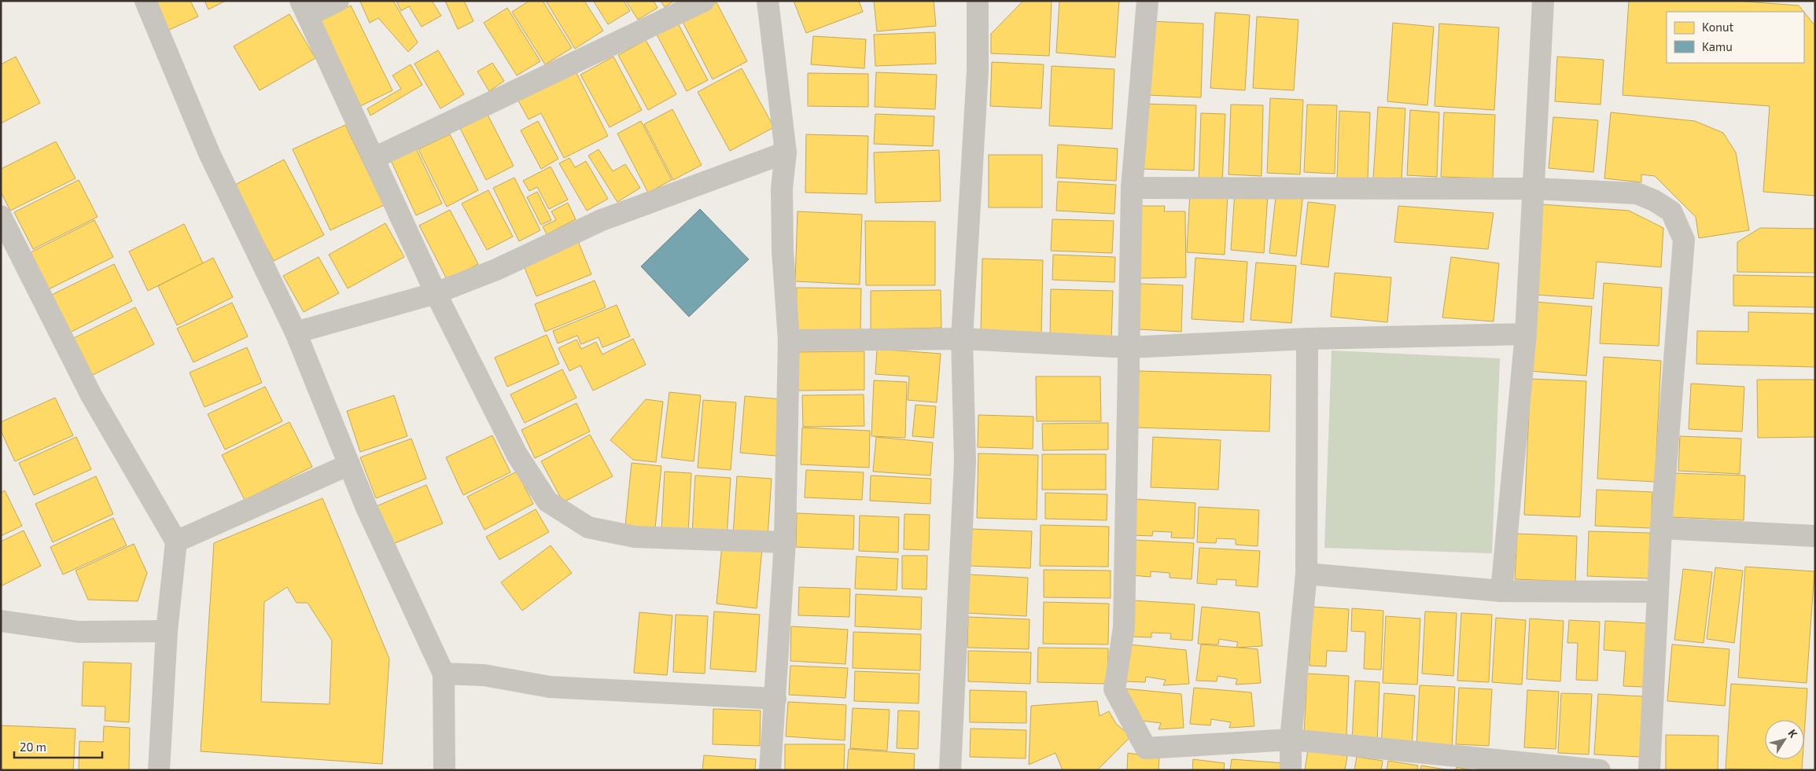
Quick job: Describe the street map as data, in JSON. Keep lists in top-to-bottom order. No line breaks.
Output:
{"legend":["Konut","Kamu"],"scale_bar":"20 m","north":"top right"}
